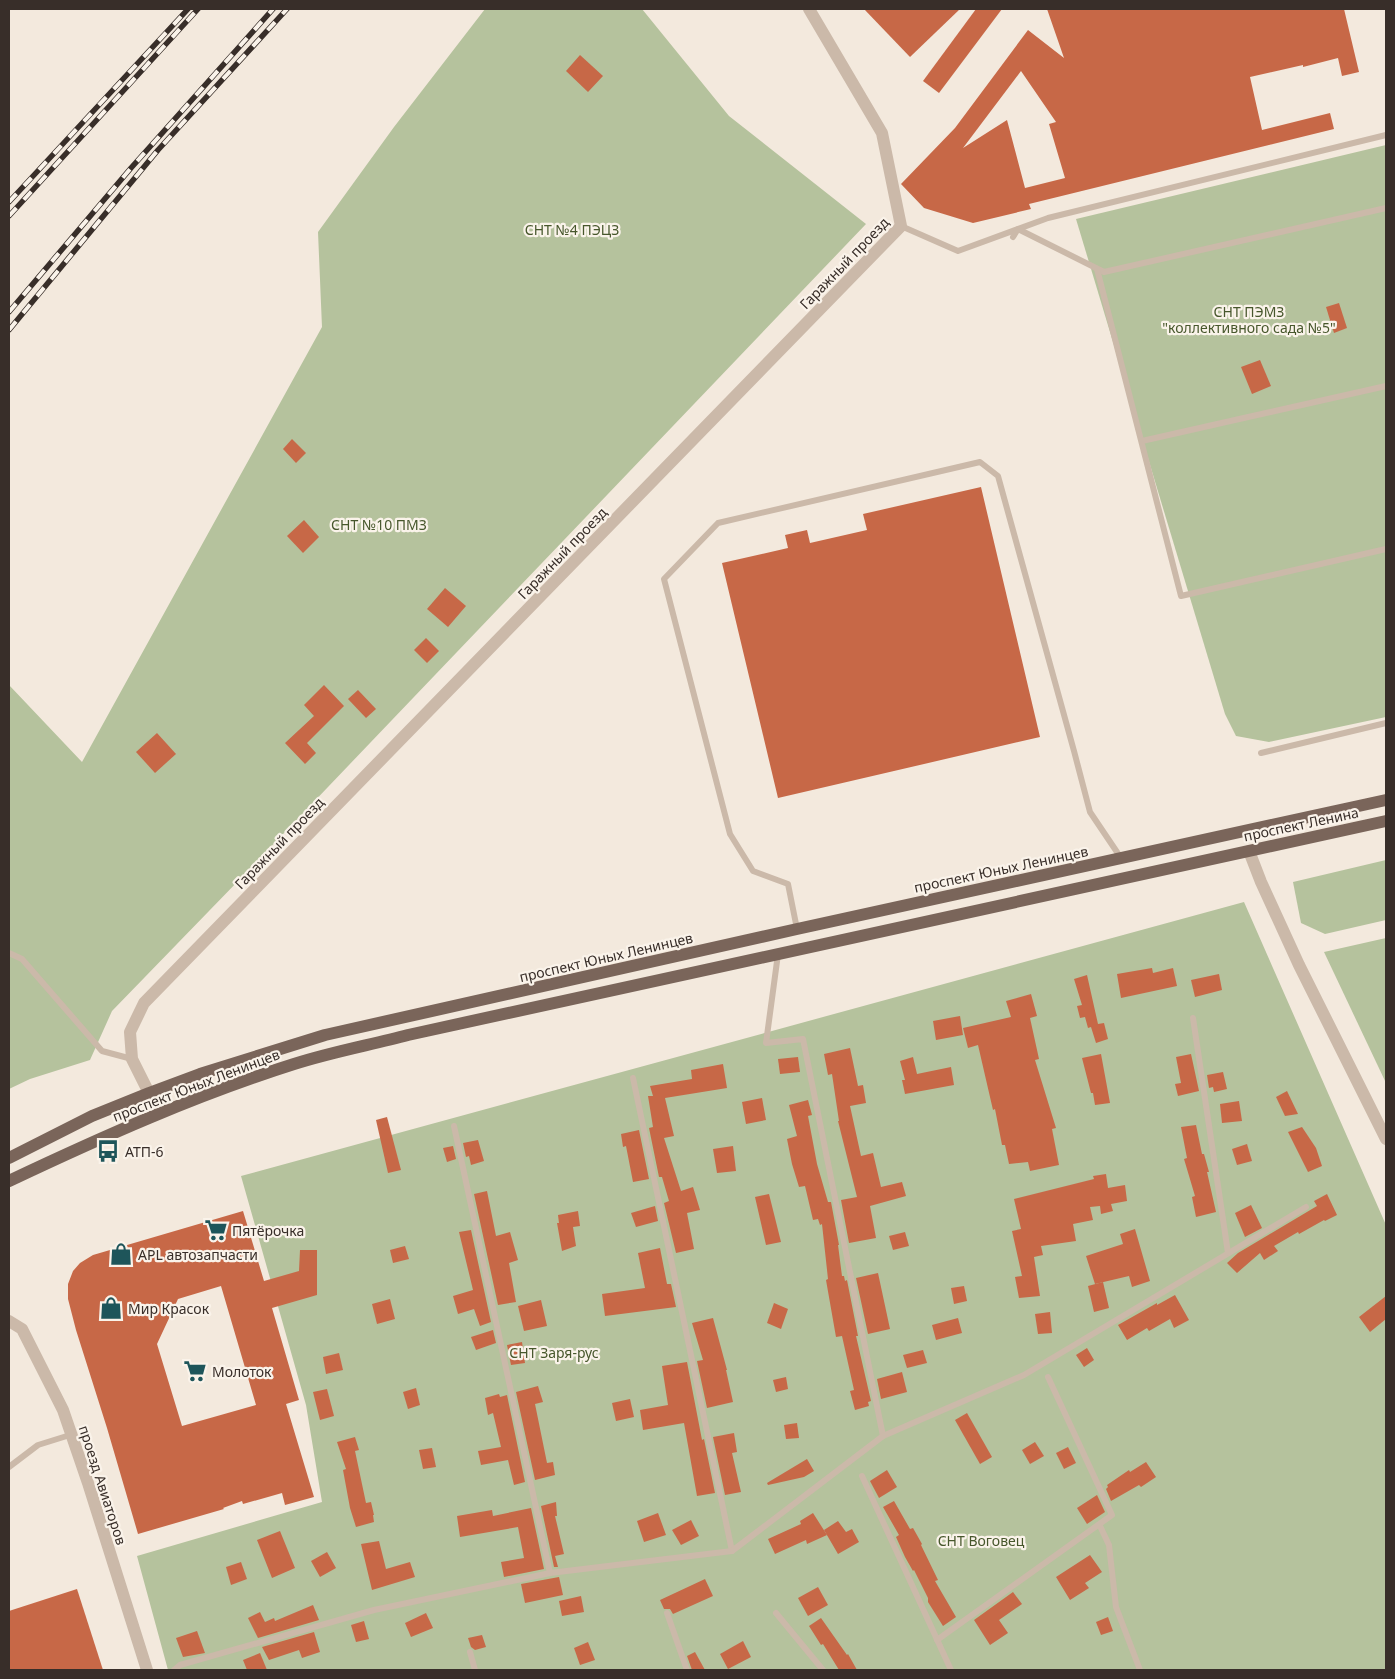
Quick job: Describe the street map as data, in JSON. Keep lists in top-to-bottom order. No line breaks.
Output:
{"streets":{"main road":["проспект Ленина","проспект Юных Ленинцев"],"street":["Гаражный проезд","проезд Авиаторов"]},"crossings":[["Гаражный проезд","проспект Юных Ленинцев"],["проспект Ленина","проспект Юных Ленинцев"]],"parks":["СНТ №4 ПЭЦЗ","СНТ ПЭМЗ \"коллективного сада №5\"","СНТ №10 ПМЗ","СНТ Заря-рус","СНТ Воговец"],"places":{"bus stop":["АТП-6"],"supermarket":["Пятёрочка","Молоток"],"shop":["APL автозапчасти","Мир Красок"]}}
